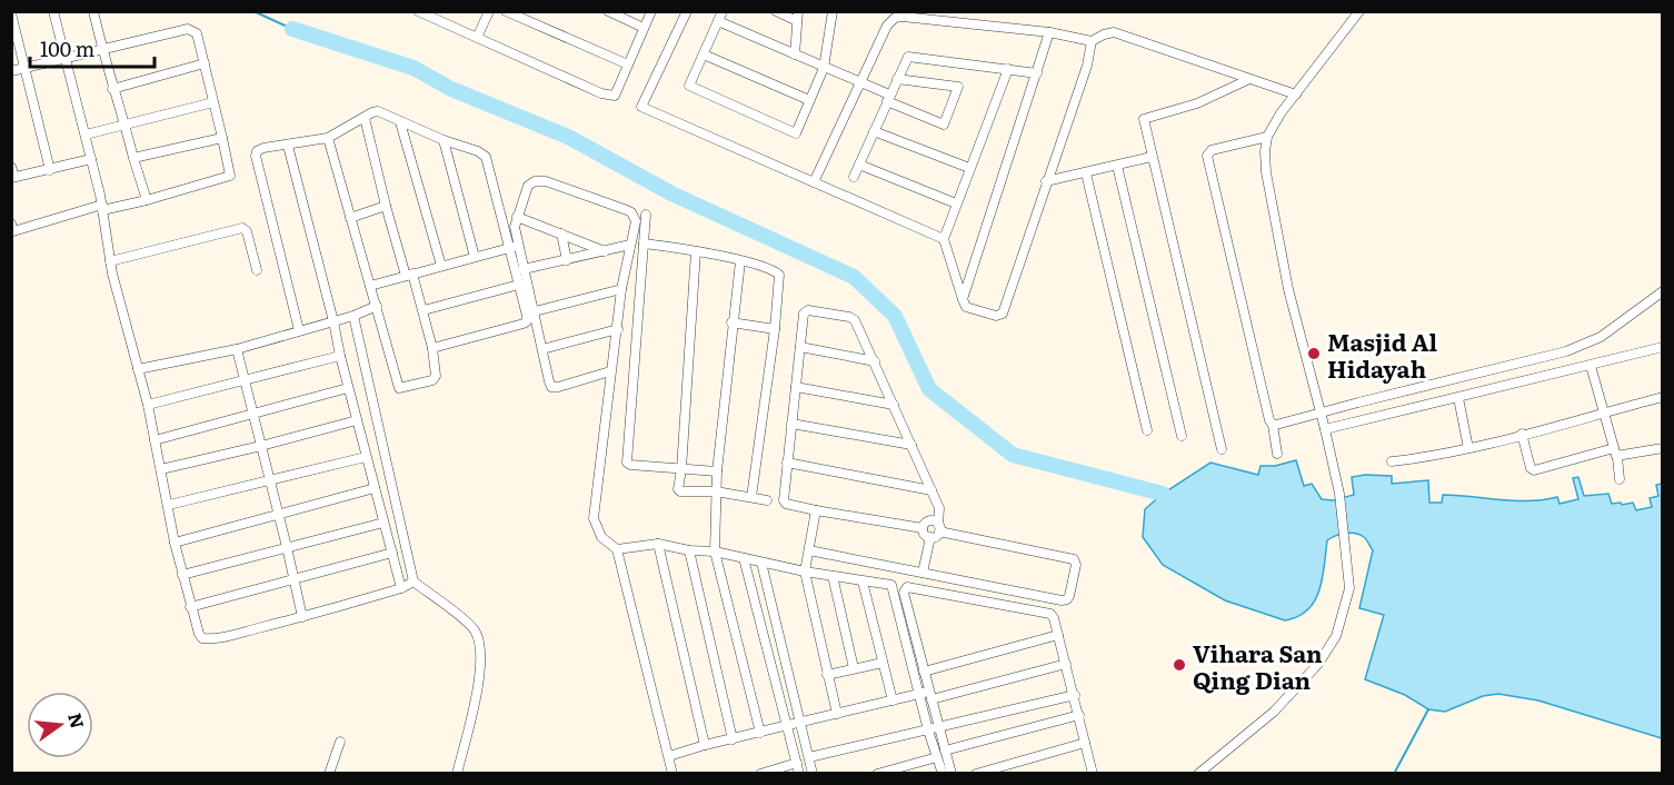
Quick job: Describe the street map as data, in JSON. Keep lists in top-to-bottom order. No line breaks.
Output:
{"places":["Masjid Al Hidayah","Vihara San Qing Dian"],"scale_bar":"100 m","north":"right"}
